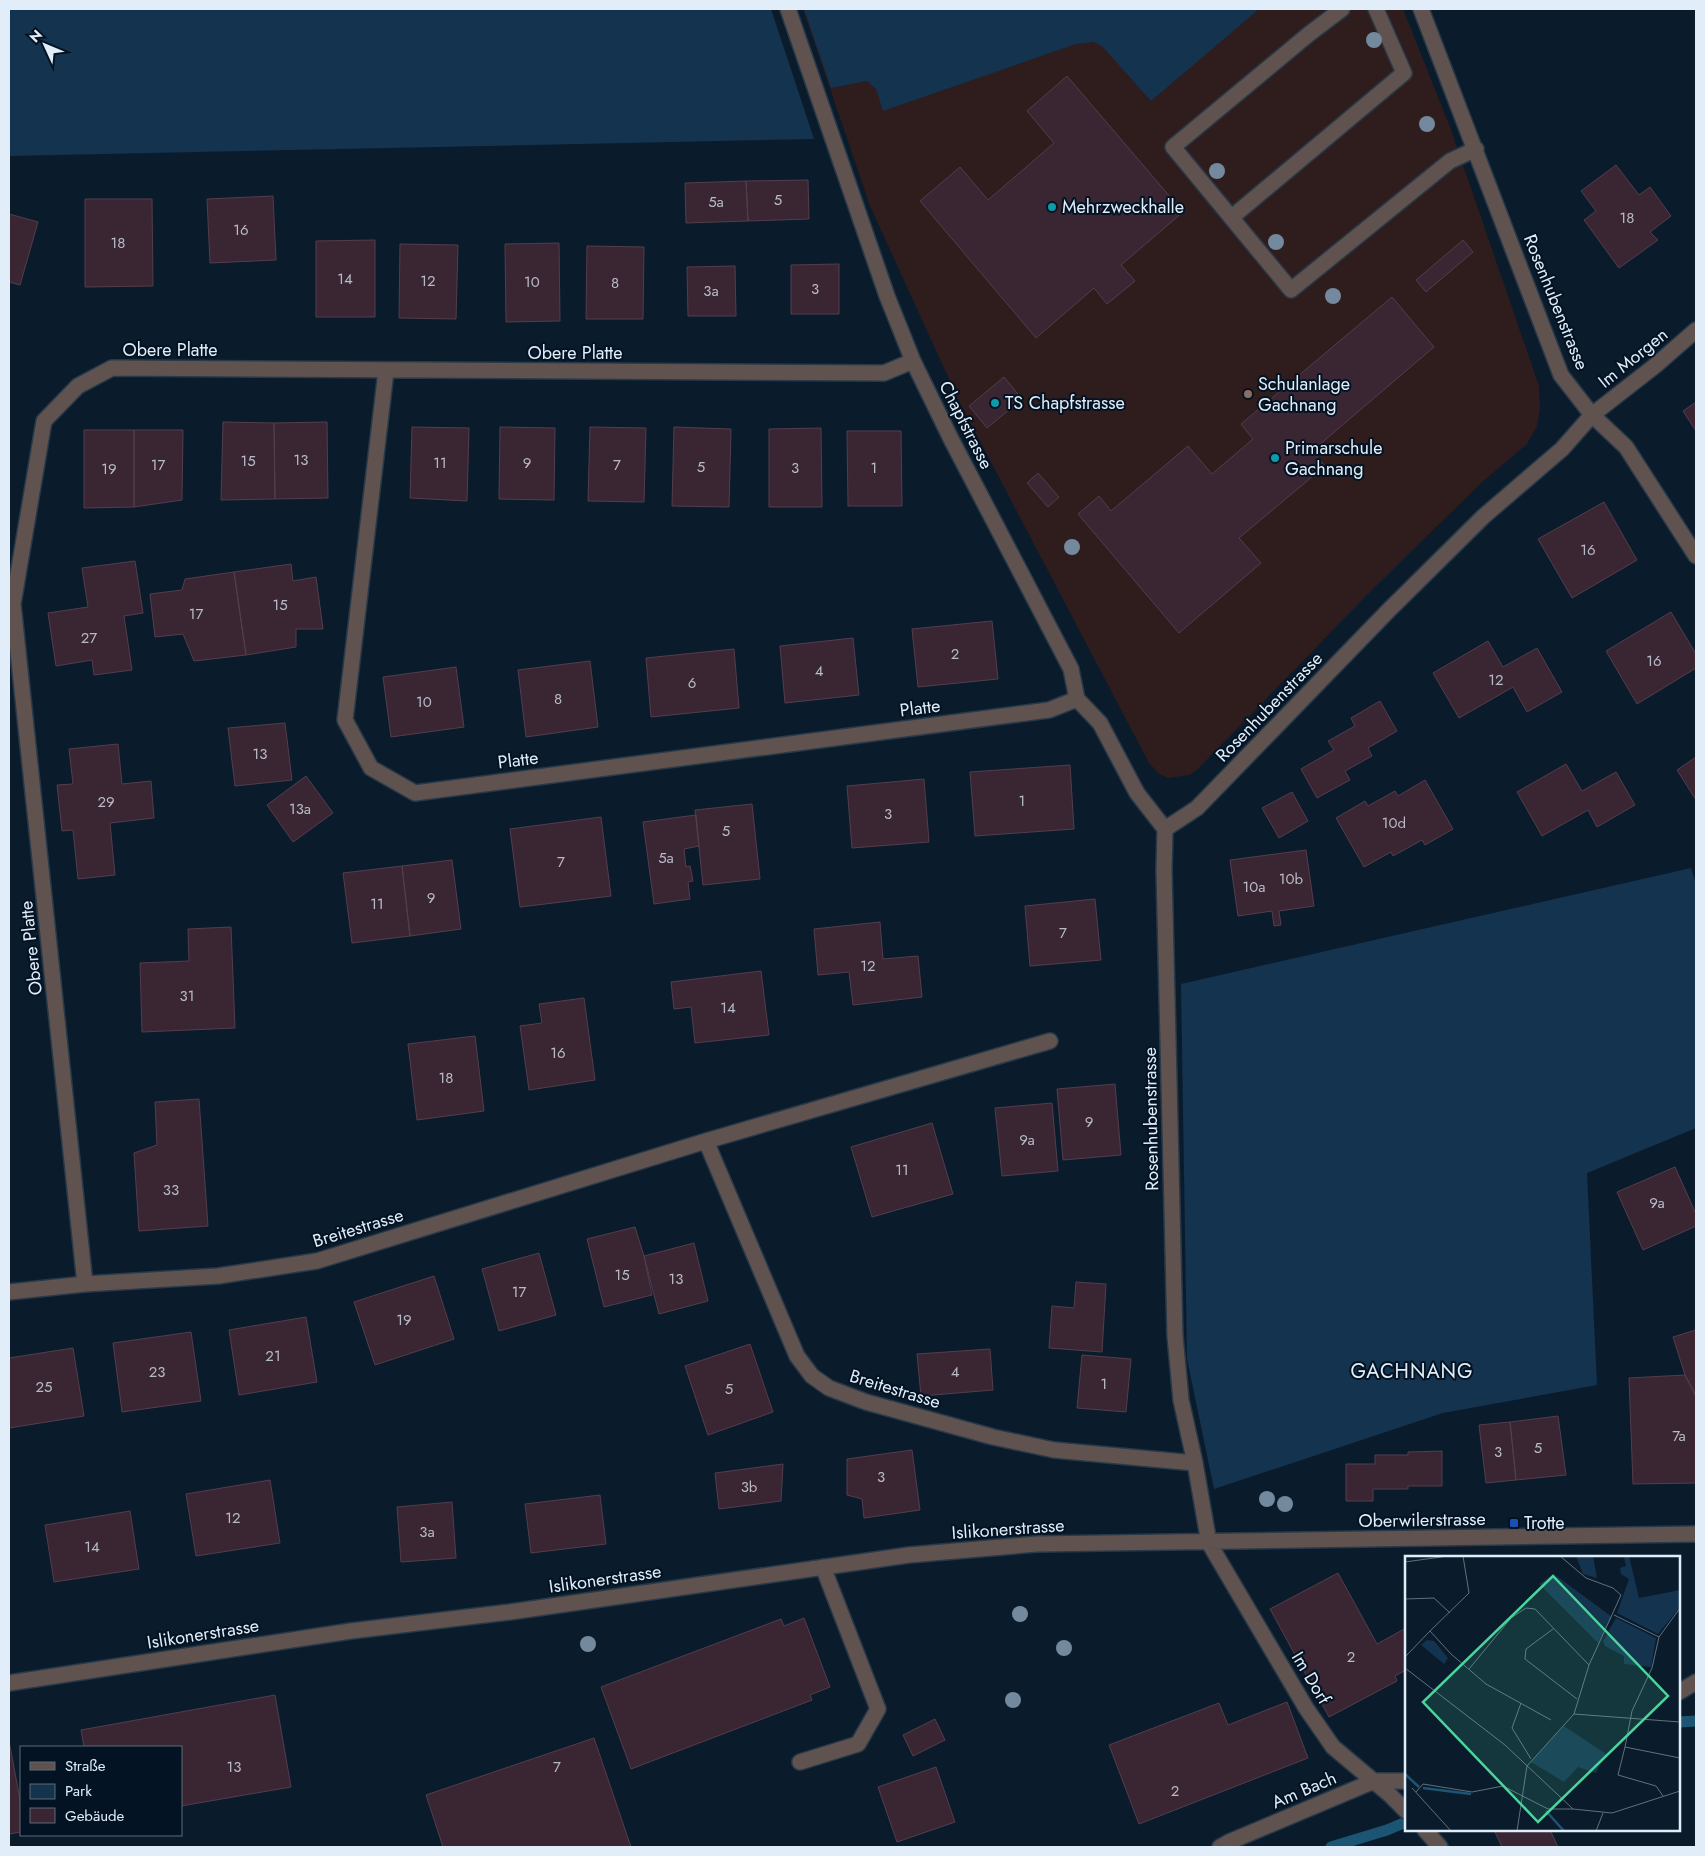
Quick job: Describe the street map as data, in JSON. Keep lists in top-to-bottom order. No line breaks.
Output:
{"streets":{"street":["Rosenhubenstrasse","Obere Platte","Im Morgen","Chapfstrasse","Platte","Breitestrasse","Oberwilerstrasse","Islikonerstrasse","Im Dorf","Am Bach"]},"crossings":[["Rosenhubenstrasse","Im Morgen"],["Rosenhubenstrasse","Breitestrasse"],["Rosenhubenstrasse","Oberwilerstrasse"],["Rosenhubenstrasse","Islikonerstrasse"],["Rosenhubenstrasse","Im Dorf"],["Obere Platte","Chapfstrasse"],["Obere Platte","Platte"],["Obere Platte","Breitestrasse"],["Chapfstrasse","Platte"],["Oberwilerstrasse","Islikonerstrasse"],["Oberwilerstrasse","Im Dorf"],["Islikonerstrasse","Im Dorf"],["Im Dorf","Am Bach"]],"districts":["GACHNANG"],"places":{"other":["Mehrzweckhalle","Schulanlage Gachnang","TS Chapfstrasse","Primarschule Gachnang"],"transit":["Trotte"]},"house_numbers":["5","5a","18","16","18","14","12","10","8","3","3a","13","15","11","9","17","7","5","3","1","19","16","15","17","27","2","16","4","12","6","8","10","13","1","29","13a","3","10d","5","5a","7","10b","10a","9","11","7","12","31","14","16","18","9","9a","11","33","9a","15","13","17","19","21","23","4","1","25","5","7a","5","3","3","3b","12","3a","14","2","13","7","2"],"legend":["Straße","Park","Gebäude"],"north":"top left"}
